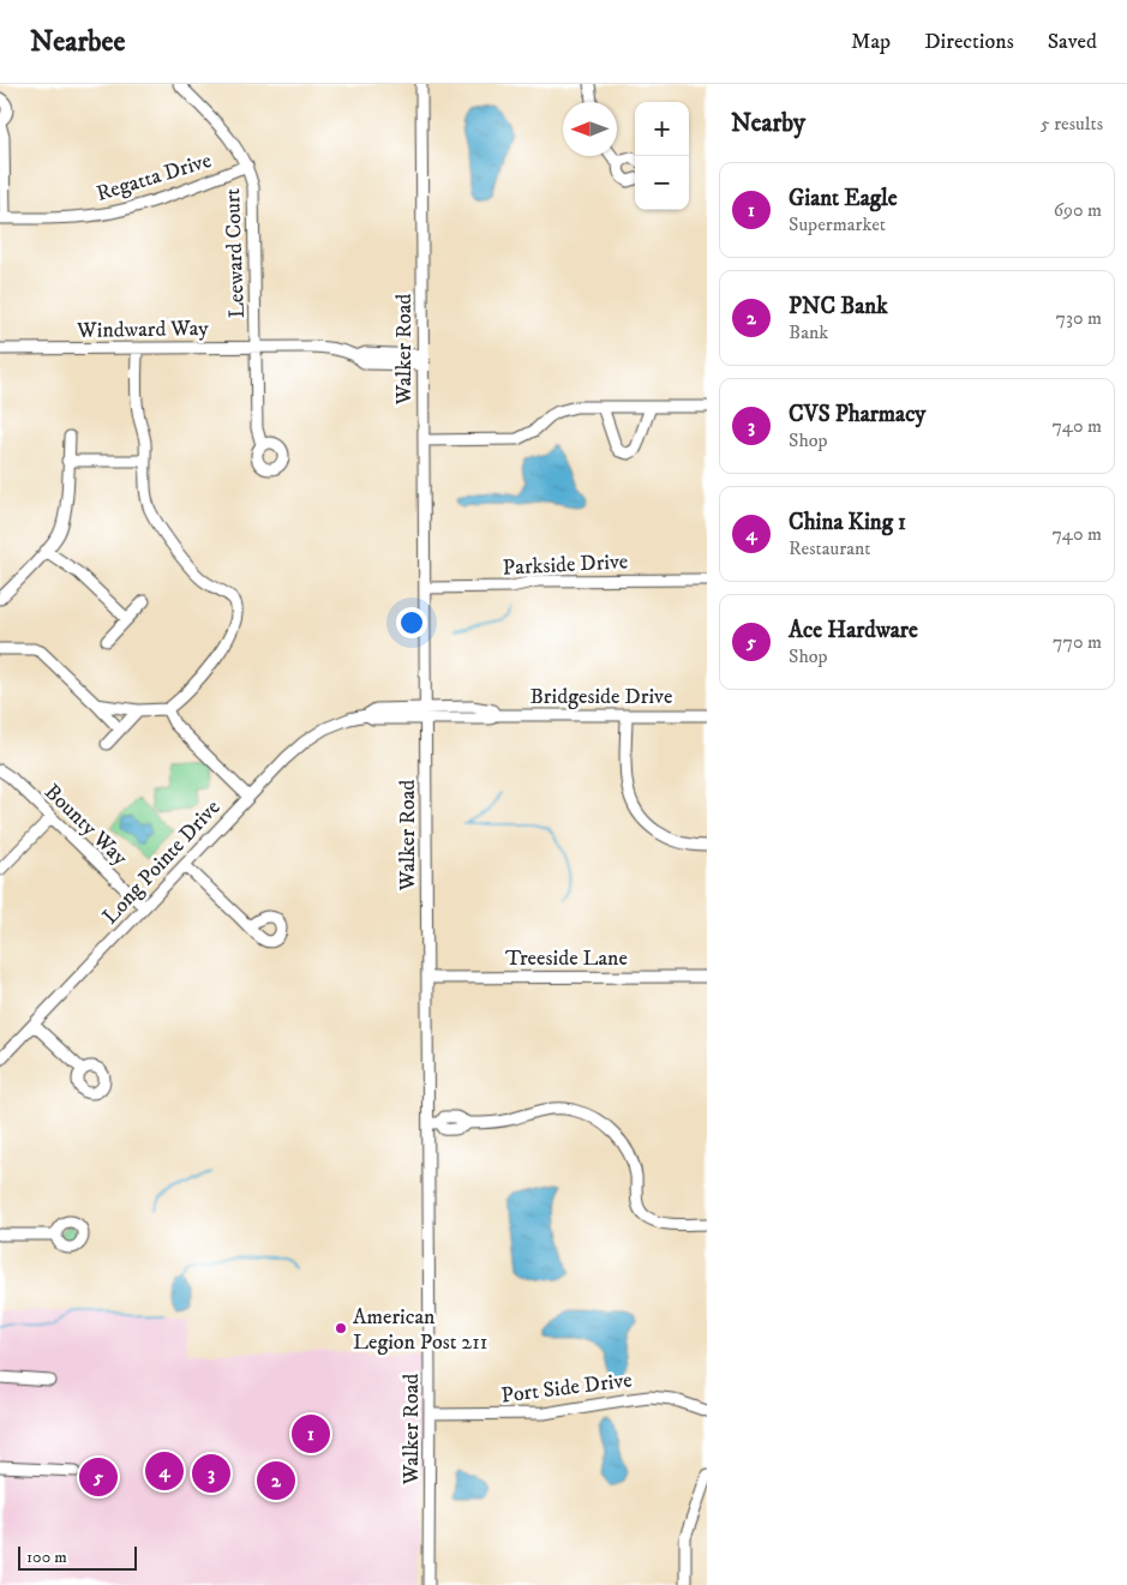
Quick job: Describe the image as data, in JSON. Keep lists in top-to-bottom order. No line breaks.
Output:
{"streets":{"street":["Regatta Drive","Leeward Court","Windward Way","Walker Road","Parkside Drive","Bridgeside Drive","Bounty Way","Long Pointe Drive","Treeside Lane","Port Side Drive"]},"crossings":[["Regatta Drive","Leeward Court"],["Leeward Court","Windward Way"],["Windward Way","Walker Road"],["Walker Road","Parkside Drive"],["Walker Road","Bridgeside Drive"],["Walker Road","Long Pointe Drive"],["Walker Road","Treeside Lane"],["Walker Road","Port Side Drive"],["Bridgeside Drive","Long Pointe Drive"],["Bounty Way","Long Pointe Drive"]],"places":["American Legion Post 211"],"scale_bar":"100 m","north":"left","page":{"header":"Nearbee","nav":["Map","Directions","Saved"],"heading":["Nearby","5 results"],"map_buttons":["+","−"],"list":[{"mark":"1","name":"Giant Eagle","note":"Supermarket","value":"690 m"},{"mark":"2","name":"PNC Bank","note":"Bank","value":"730 m"},{"mark":"3","name":"CVS Pharmacy","note":"Shop","value":"740 m"},{"mark":"4","name":"China King 1","note":"Restaurant","value":"740 m"},{"mark":"5","name":"Ace Hardware","note":"Shop","value":"770 m"}],"pins":["1","4","3","5","2"],"scale":"100 m"}}
